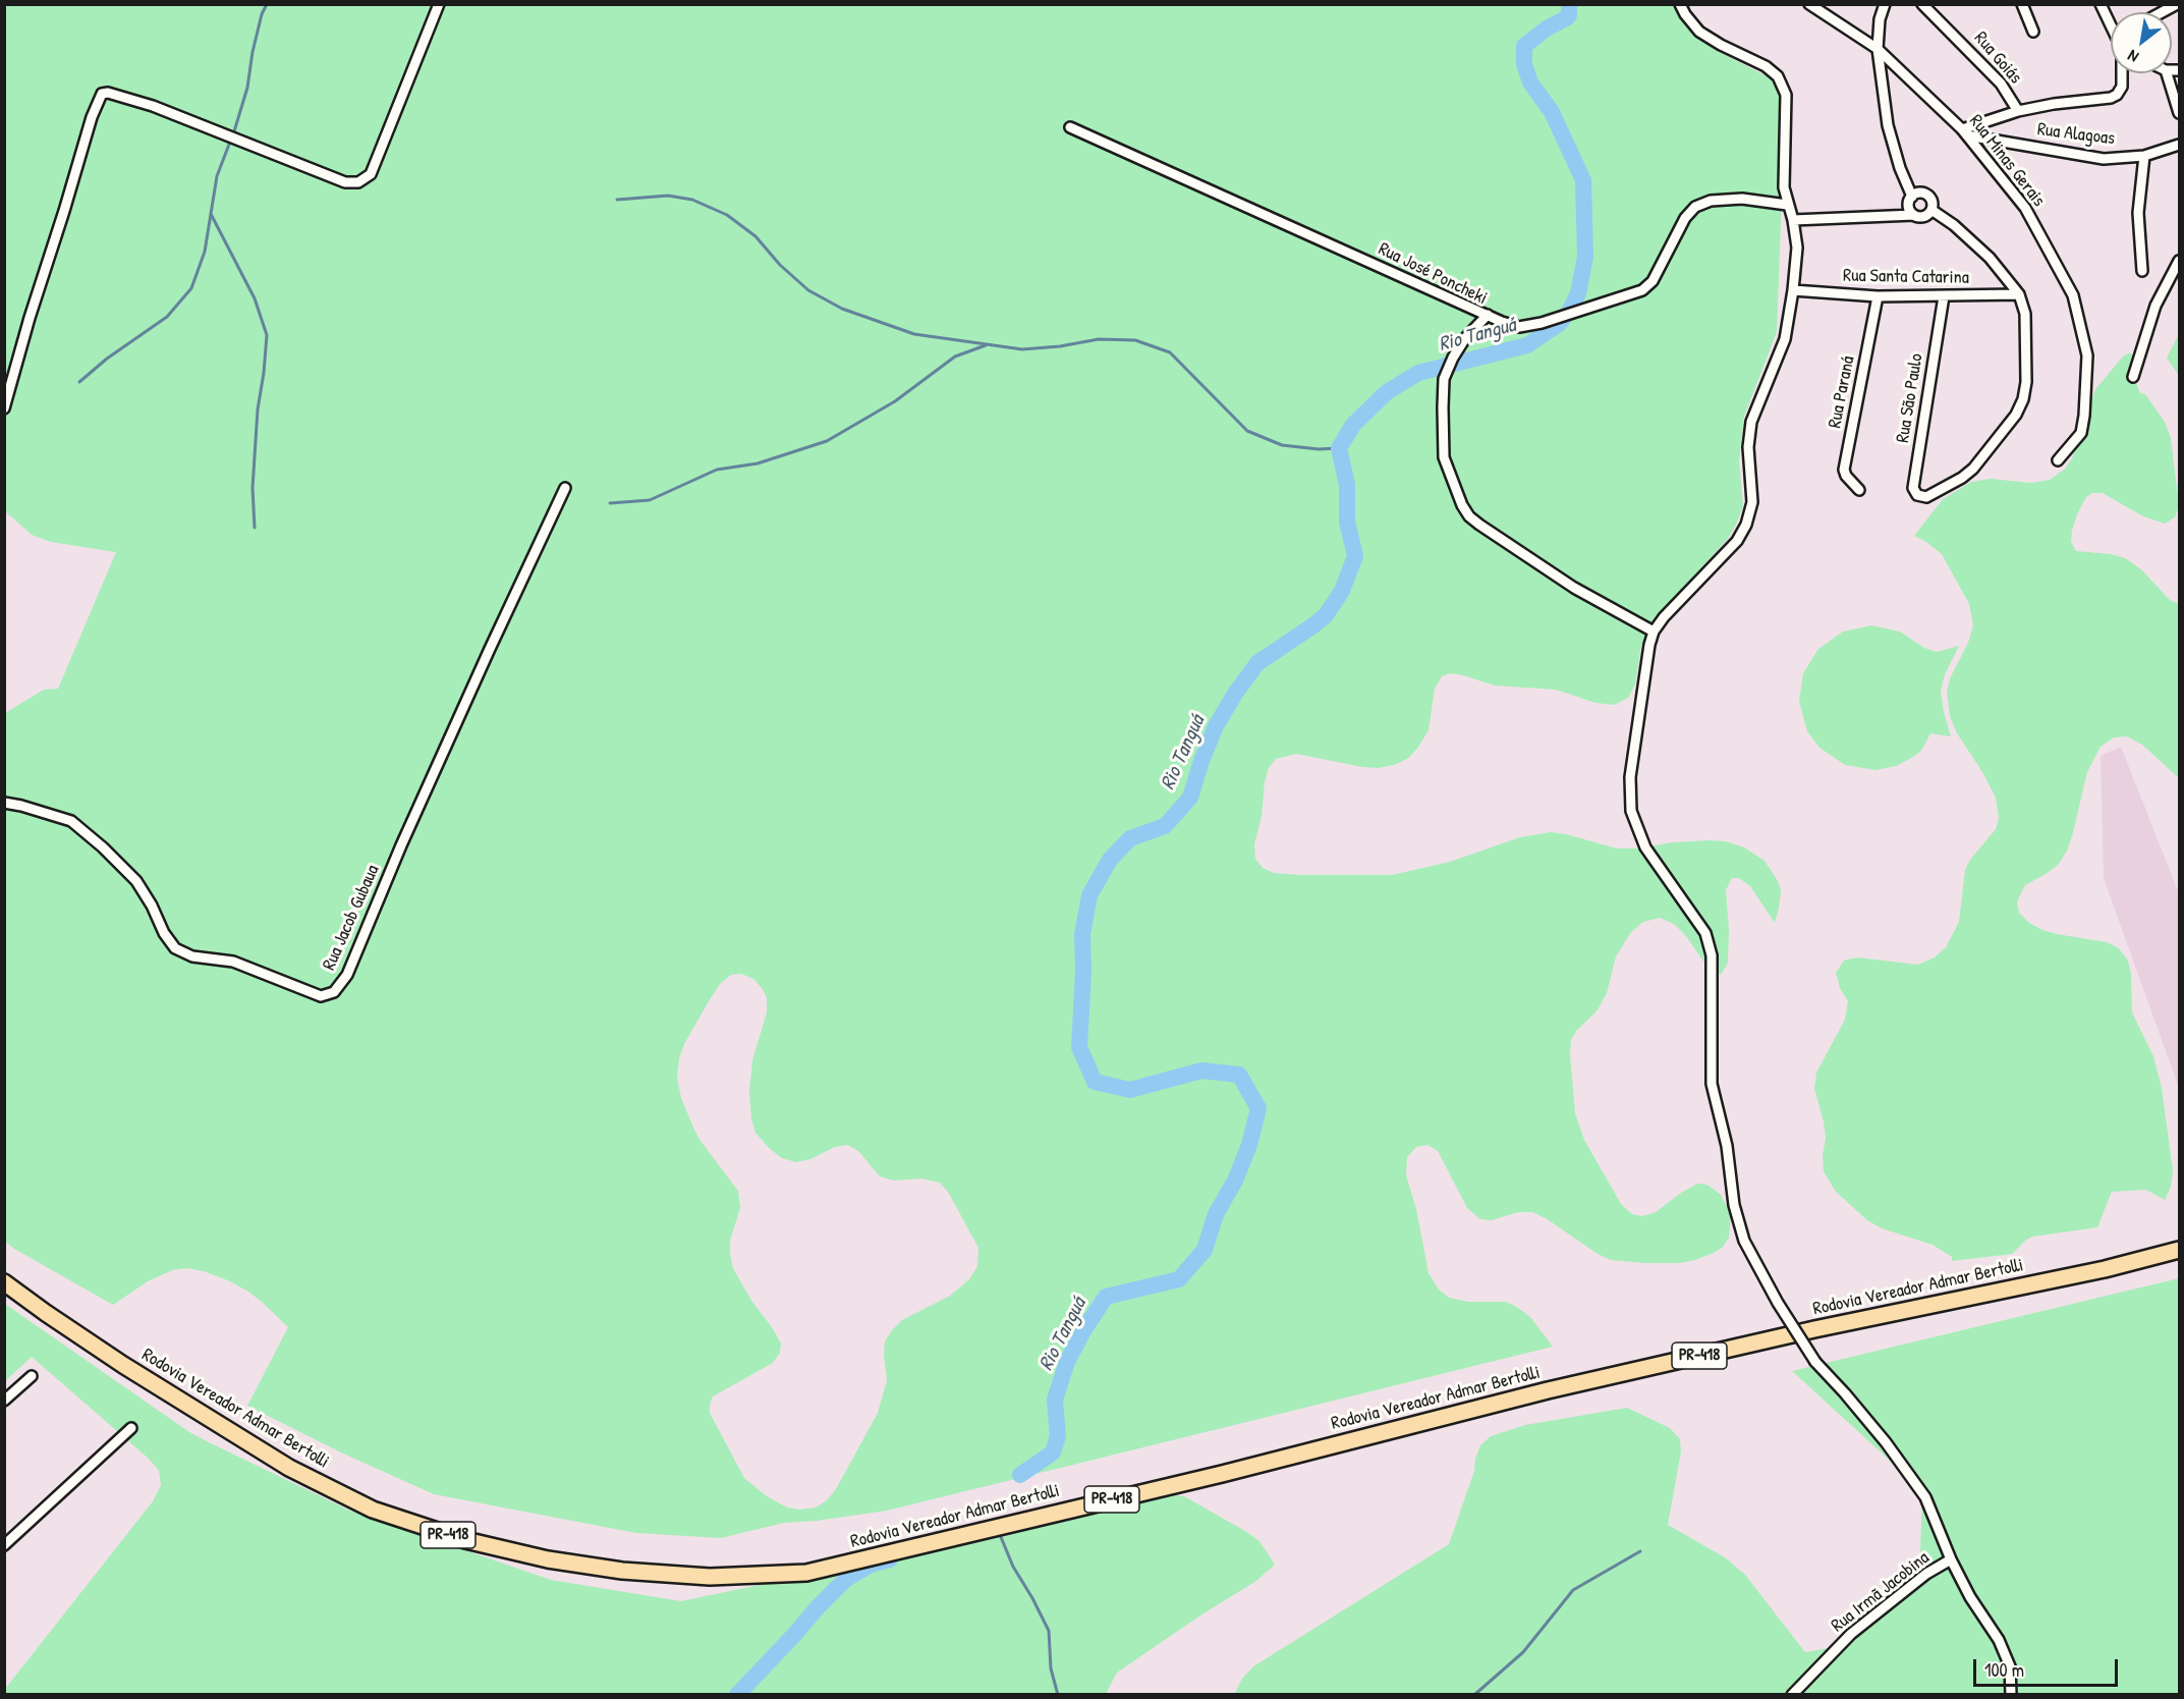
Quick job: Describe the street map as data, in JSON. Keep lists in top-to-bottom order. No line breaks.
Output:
{"streets":{"highway":["Rodovia Vereador Admar Bertolli","PR-418"],"street":["Rua Goiás","Rua Alagoas","Rua Minas Gerais","Rua José Poncheki","Rua Santa Catarina","Rua Paraná","Rua São Paulo","Rua Jacob Gubaua","Rua Irmã Jacobina"]},"crossings":[["Rua Alagoas","Rua Minas Gerais"],["Rua José Poncheki","Rua Irmã Jacobina"],["Rua Santa Catarina","Rua Paraná"],["Rua Santa Catarina","Rua São Paulo"]],"water":["Rio Tanguá"],"scale_bar":"100 m","north":"bottom left"}
